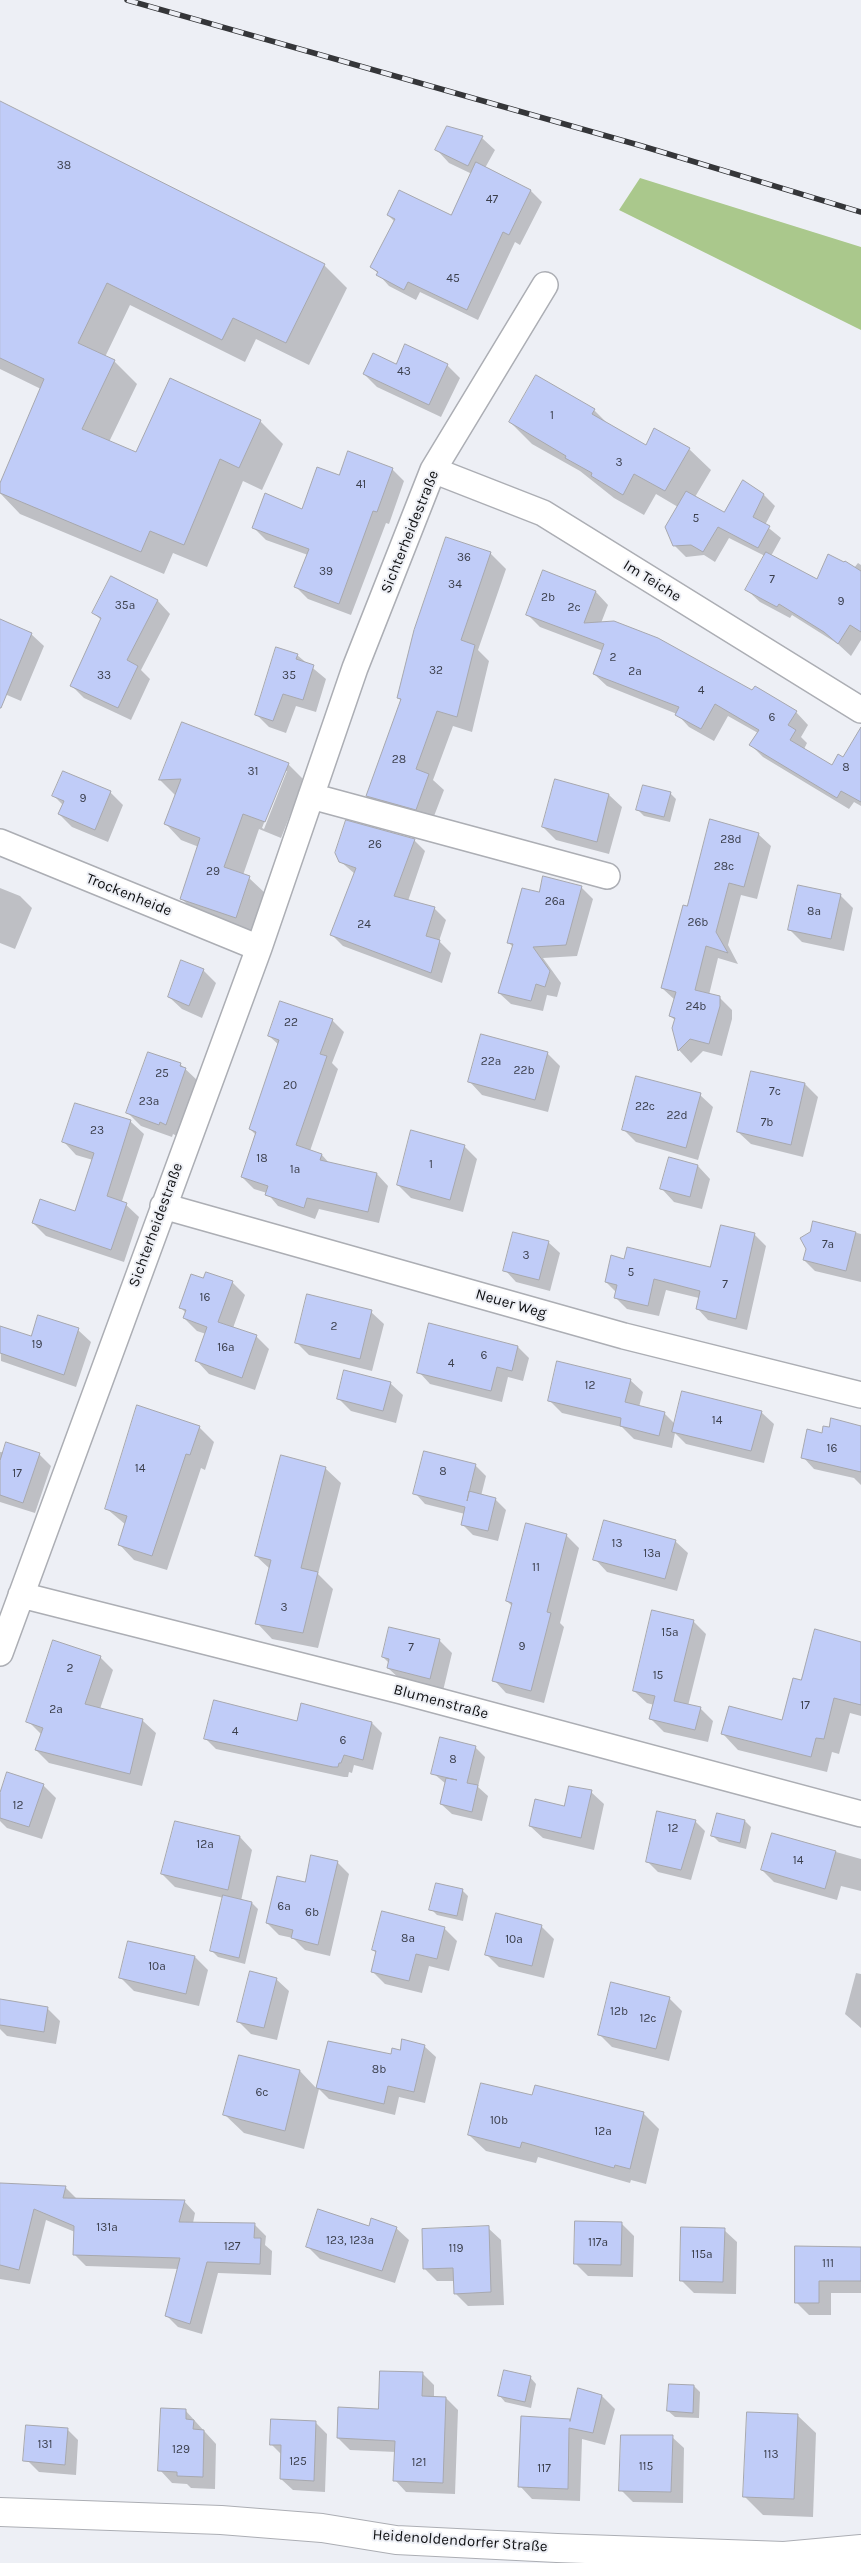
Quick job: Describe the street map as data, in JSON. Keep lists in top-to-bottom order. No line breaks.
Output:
{"streets":{"street":["Sichterheidestraße","Im Teiche","Trockenheide","Neuer Weg","Blumenstraße","Heidenoldendorfer Straße"]},"crossings":[["Sichterheidestraße","Im Teiche"],["Sichterheidestraße","Trockenheide"],["Sichterheidestraße","Neuer Weg"],["Sichterheidestraße","Blumenstraße"]],"house_numbers":["38","47","45","43","1","3","41","5","36","39","7","34","2b","9","35a","2c","2","32","2a","33","35","4","6","28","8","31","9","28d","26","28c","29","26a","8a","26b","24","24b","22","22a","22b","25","20","7c","23a","22c","22d","7b","23","18","1","1a","7a","3","5","7","16","2","19","16a","6","4","12","14","16","14","8","17","13","13a","11","3","15a","9","7","2","15","17","2a","4","6","8","12","12","12a","14","6a","6b","8a","10a","10a","12b","12c","8b","6c","10b","12a","131a","123, 123a","117a","127","119","115a","111","131","129","113","125","121","115","117"]}
